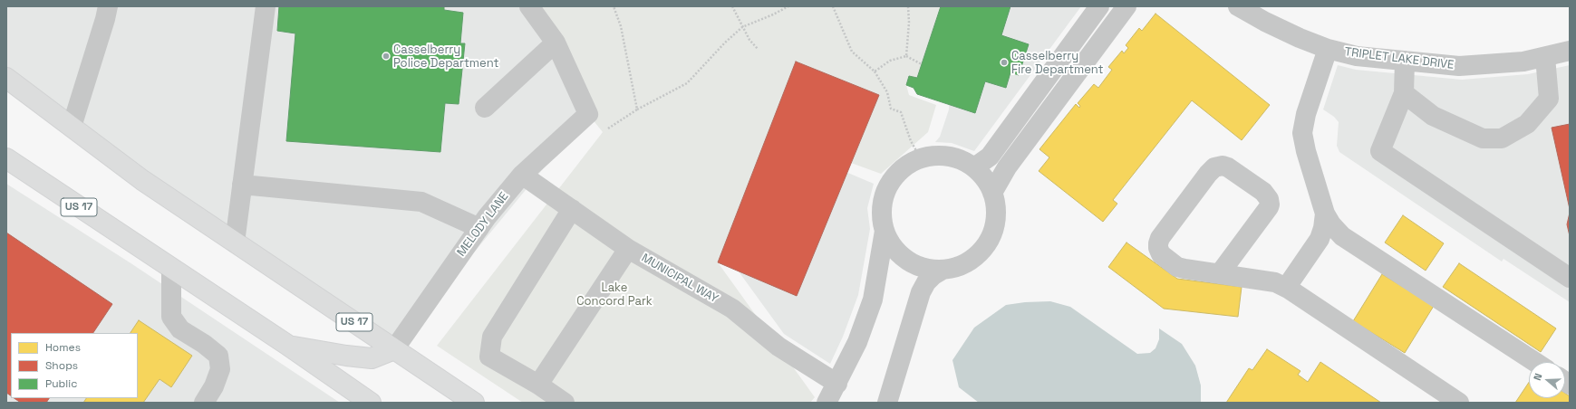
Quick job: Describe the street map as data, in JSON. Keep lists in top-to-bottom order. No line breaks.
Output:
{"streets":{"main road":["US 17"],"street":["TRIPLET LAKE DRIVE","MELODY LANE","MUNICIPAL WAY"]},"crossings":[["US 17","MELODY LANE"],["MELODY LANE","MUNICIPAL WAY"]],"parks":["Lake Concord Park"],"places":["Casselberry Police Department","Casselberry Fire Department"],"legend":["Homes","Shops","Public"],"north":"left"}
